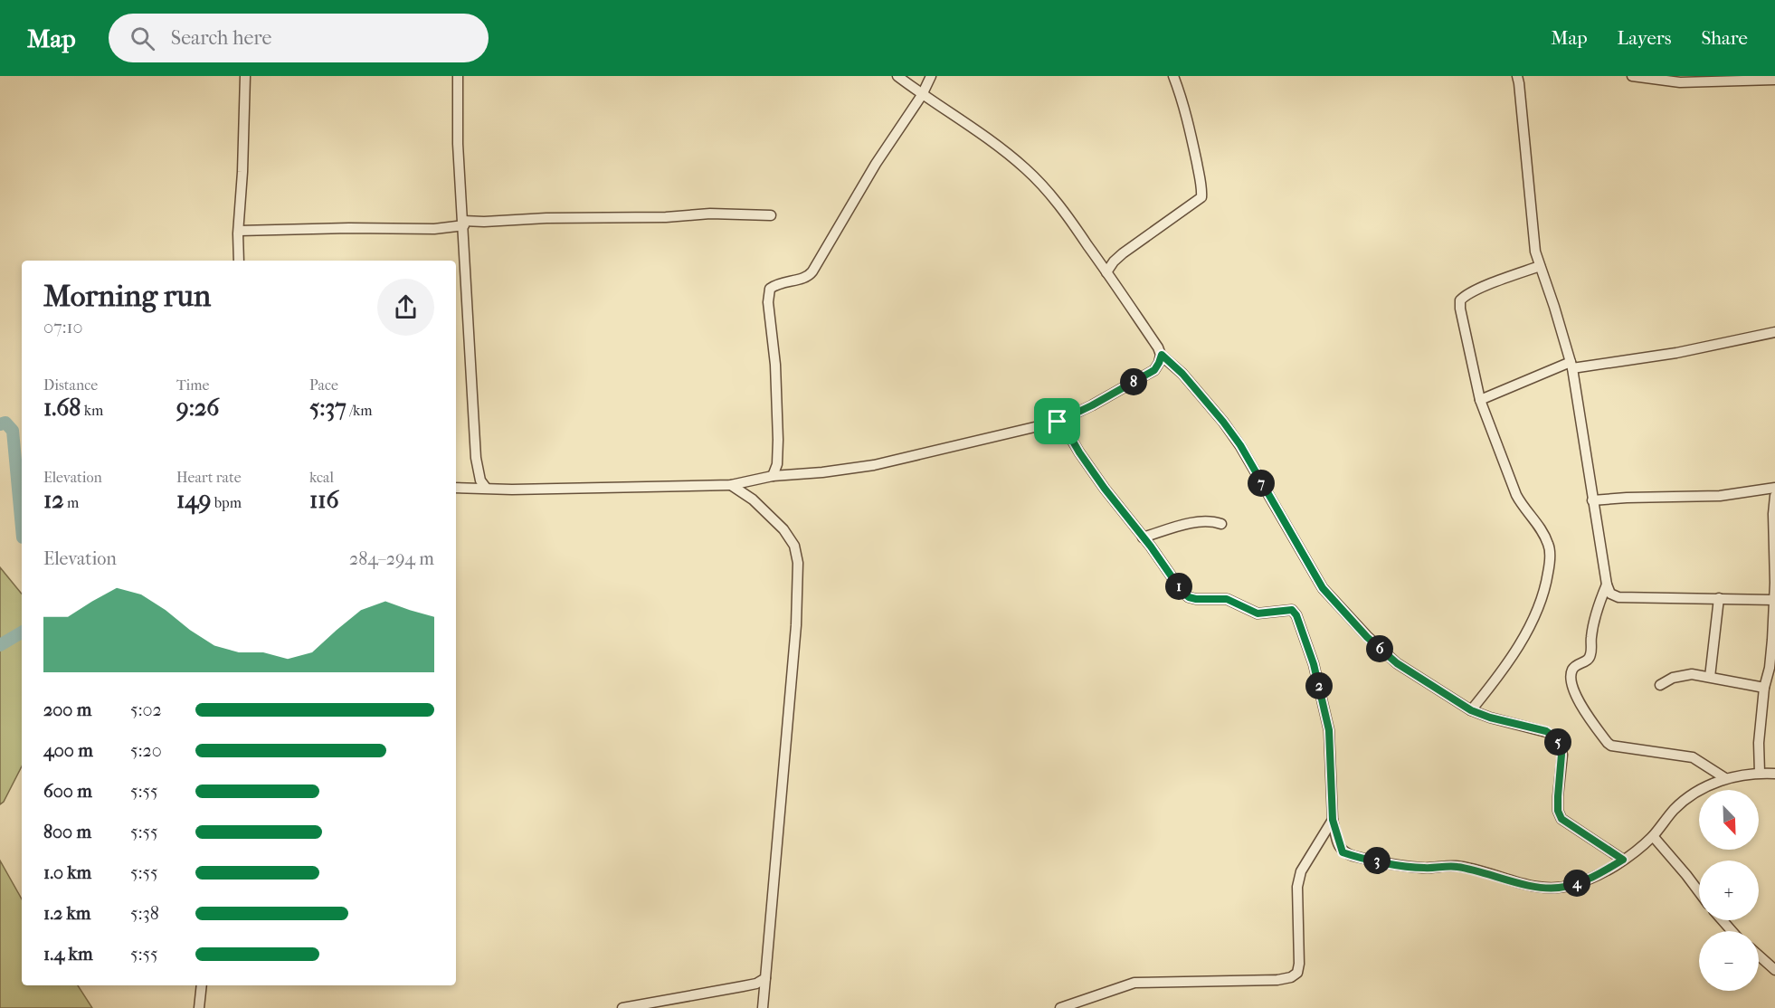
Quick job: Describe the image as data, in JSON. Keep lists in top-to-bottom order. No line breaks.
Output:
{"north":"bottom right","page":{"header":"Map","search":"Search here","nav":["Map","Layers","Share"],"heading":["Morning run","07:10"],"stats":[["Distance","1.68 km"],["Time","9:26"],["Pace","5:37 /km"],["Elevation","12 m"],["Heart rate","149 bpm"],["kcal","116"]],"pins":["8","7","1","6","2","5","3","4"],"chart":["Elevation","284–294 m"],"list":[{"name":"200 m","note":"5:02"},{"name":"400 m","note":"5:20"},{"name":"600 m","note":"5:55"},{"name":"800 m","note":"5:55"},{"name":"1.0 km","note":"5:55"},{"name":"1.2 km","note":"5:38"},{"name":"1.4 km","note":"5:55"}],"map_buttons":["+","−"]}}
